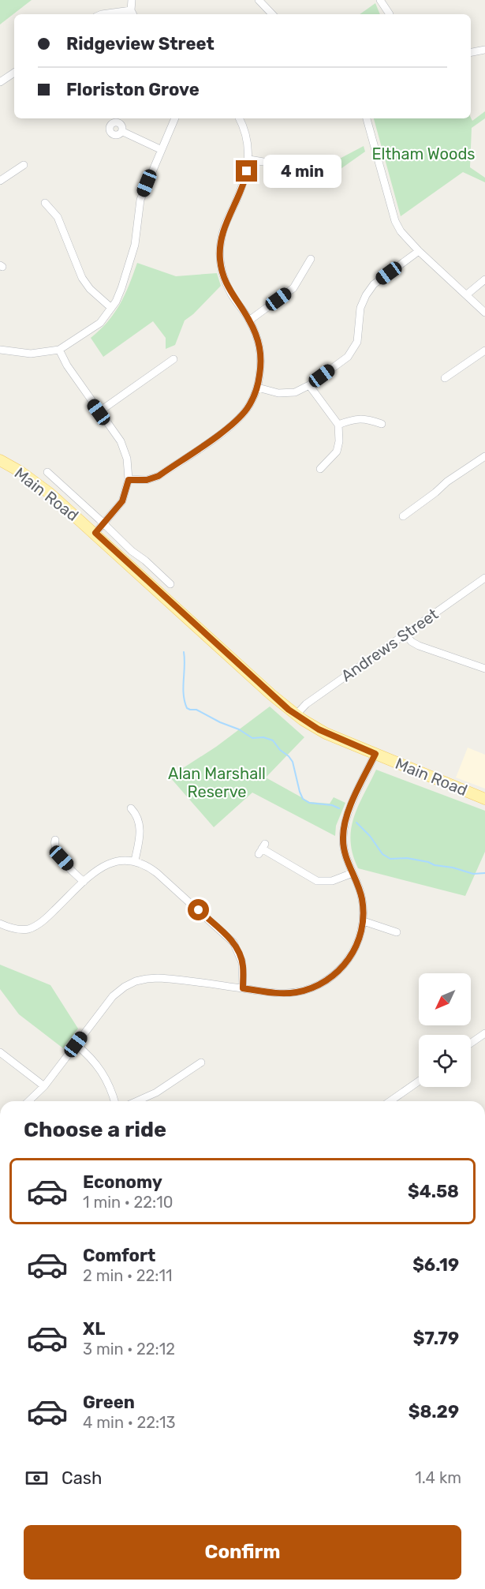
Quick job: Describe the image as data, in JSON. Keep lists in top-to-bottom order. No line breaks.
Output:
{"streets":{"main road":["Main Road"],"street":["Andrews Street"]},"crossings":[["Main Road","Andrews Street"]],"parks":["Eltham Woods","Alan Marshall Reserve"],"north":"bottom left","page":{"banner":["Ridgeview Street","Floriston Grove"],"bubble":"4 min","heading":"Choose a ride","list":[{"name":"Economy","note":"1 min · 22:10","value":"$4.58"},{"name":"Comfort","note":"2 min · 22:11","value":"$6.19"},{"name":"XL","note":"3 min · 22:12","value":"$7.79"},{"name":"Green","note":"4 min · 22:13","value":"$8.29"}],"pay":["Cash","1.4 km"],"buttons":"Confirm"}}
